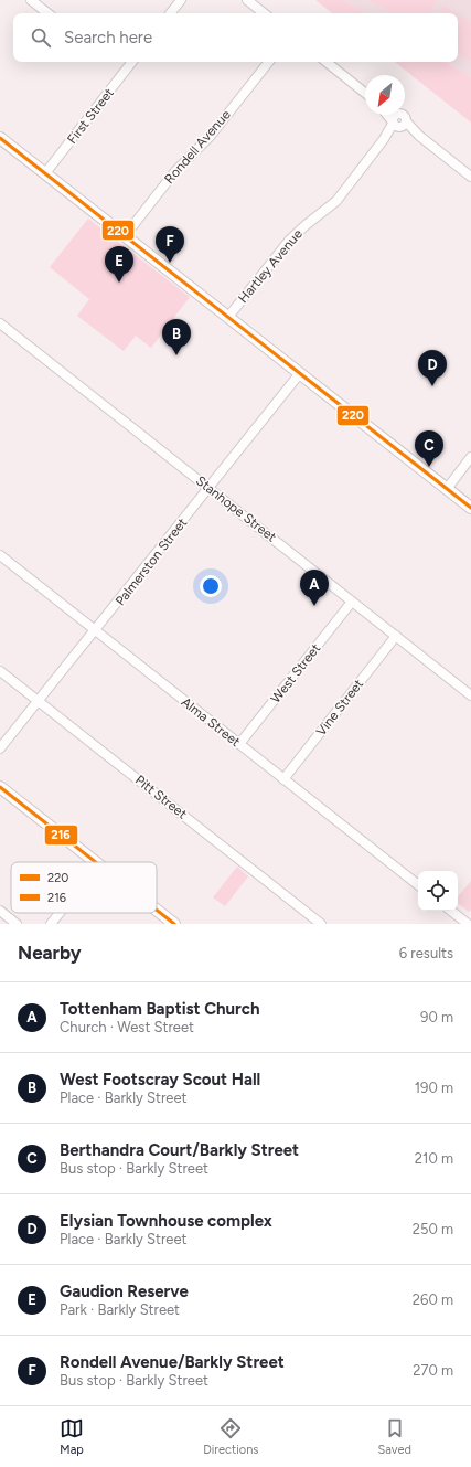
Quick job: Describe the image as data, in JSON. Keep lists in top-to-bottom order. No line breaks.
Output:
{"streets":{"street":["First Street","Rondell Avenue","Hartley Avenue","Stanhope Street","Palmerston Street","West Street","Vine Street","Alma Street","Pitt Street"]},"crossings":[["Stanhope Street","Palmerston Street"],["Stanhope Street","West Street"],["Stanhope Street","Vine Street"],["Palmerston Street","Alma Street"],["Palmerston Street","Pitt Street"],["West Street","Alma Street"],["Vine Street","Alma Street"]],"lines":["transit line 220","transit line 216"],"legend":["220","216"],"north":"bottom left","page":{"search":"Search here","pins":["F","E","B","D","C","A"],"heading":["Nearby","6 results"],"list":[{"mark":"A","name":"Tottenham Baptist Church","note":"Church · West Street","value":"90 m"},{"mark":"B","name":"West Footscray Scout Hall","note":"Place · Barkly Street","value":"190 m"},{"mark":"C","name":"Berthandra Court/Barkly Street","note":"Bus stop · Barkly Street","value":"210 m"},{"mark":"D","name":"Elysian Townhouse complex","note":"Place · Barkly Street","value":"250 m"},{"mark":"E","name":"Gaudion Reserve","note":"Park · Barkly Street","value":"260 m"},{"mark":"F","name":"Rondell Avenue/Barkly Street","note":"Bus stop · Barkly Street","value":"270 m"}],"nav":["Map","Directions","Saved"]}}
